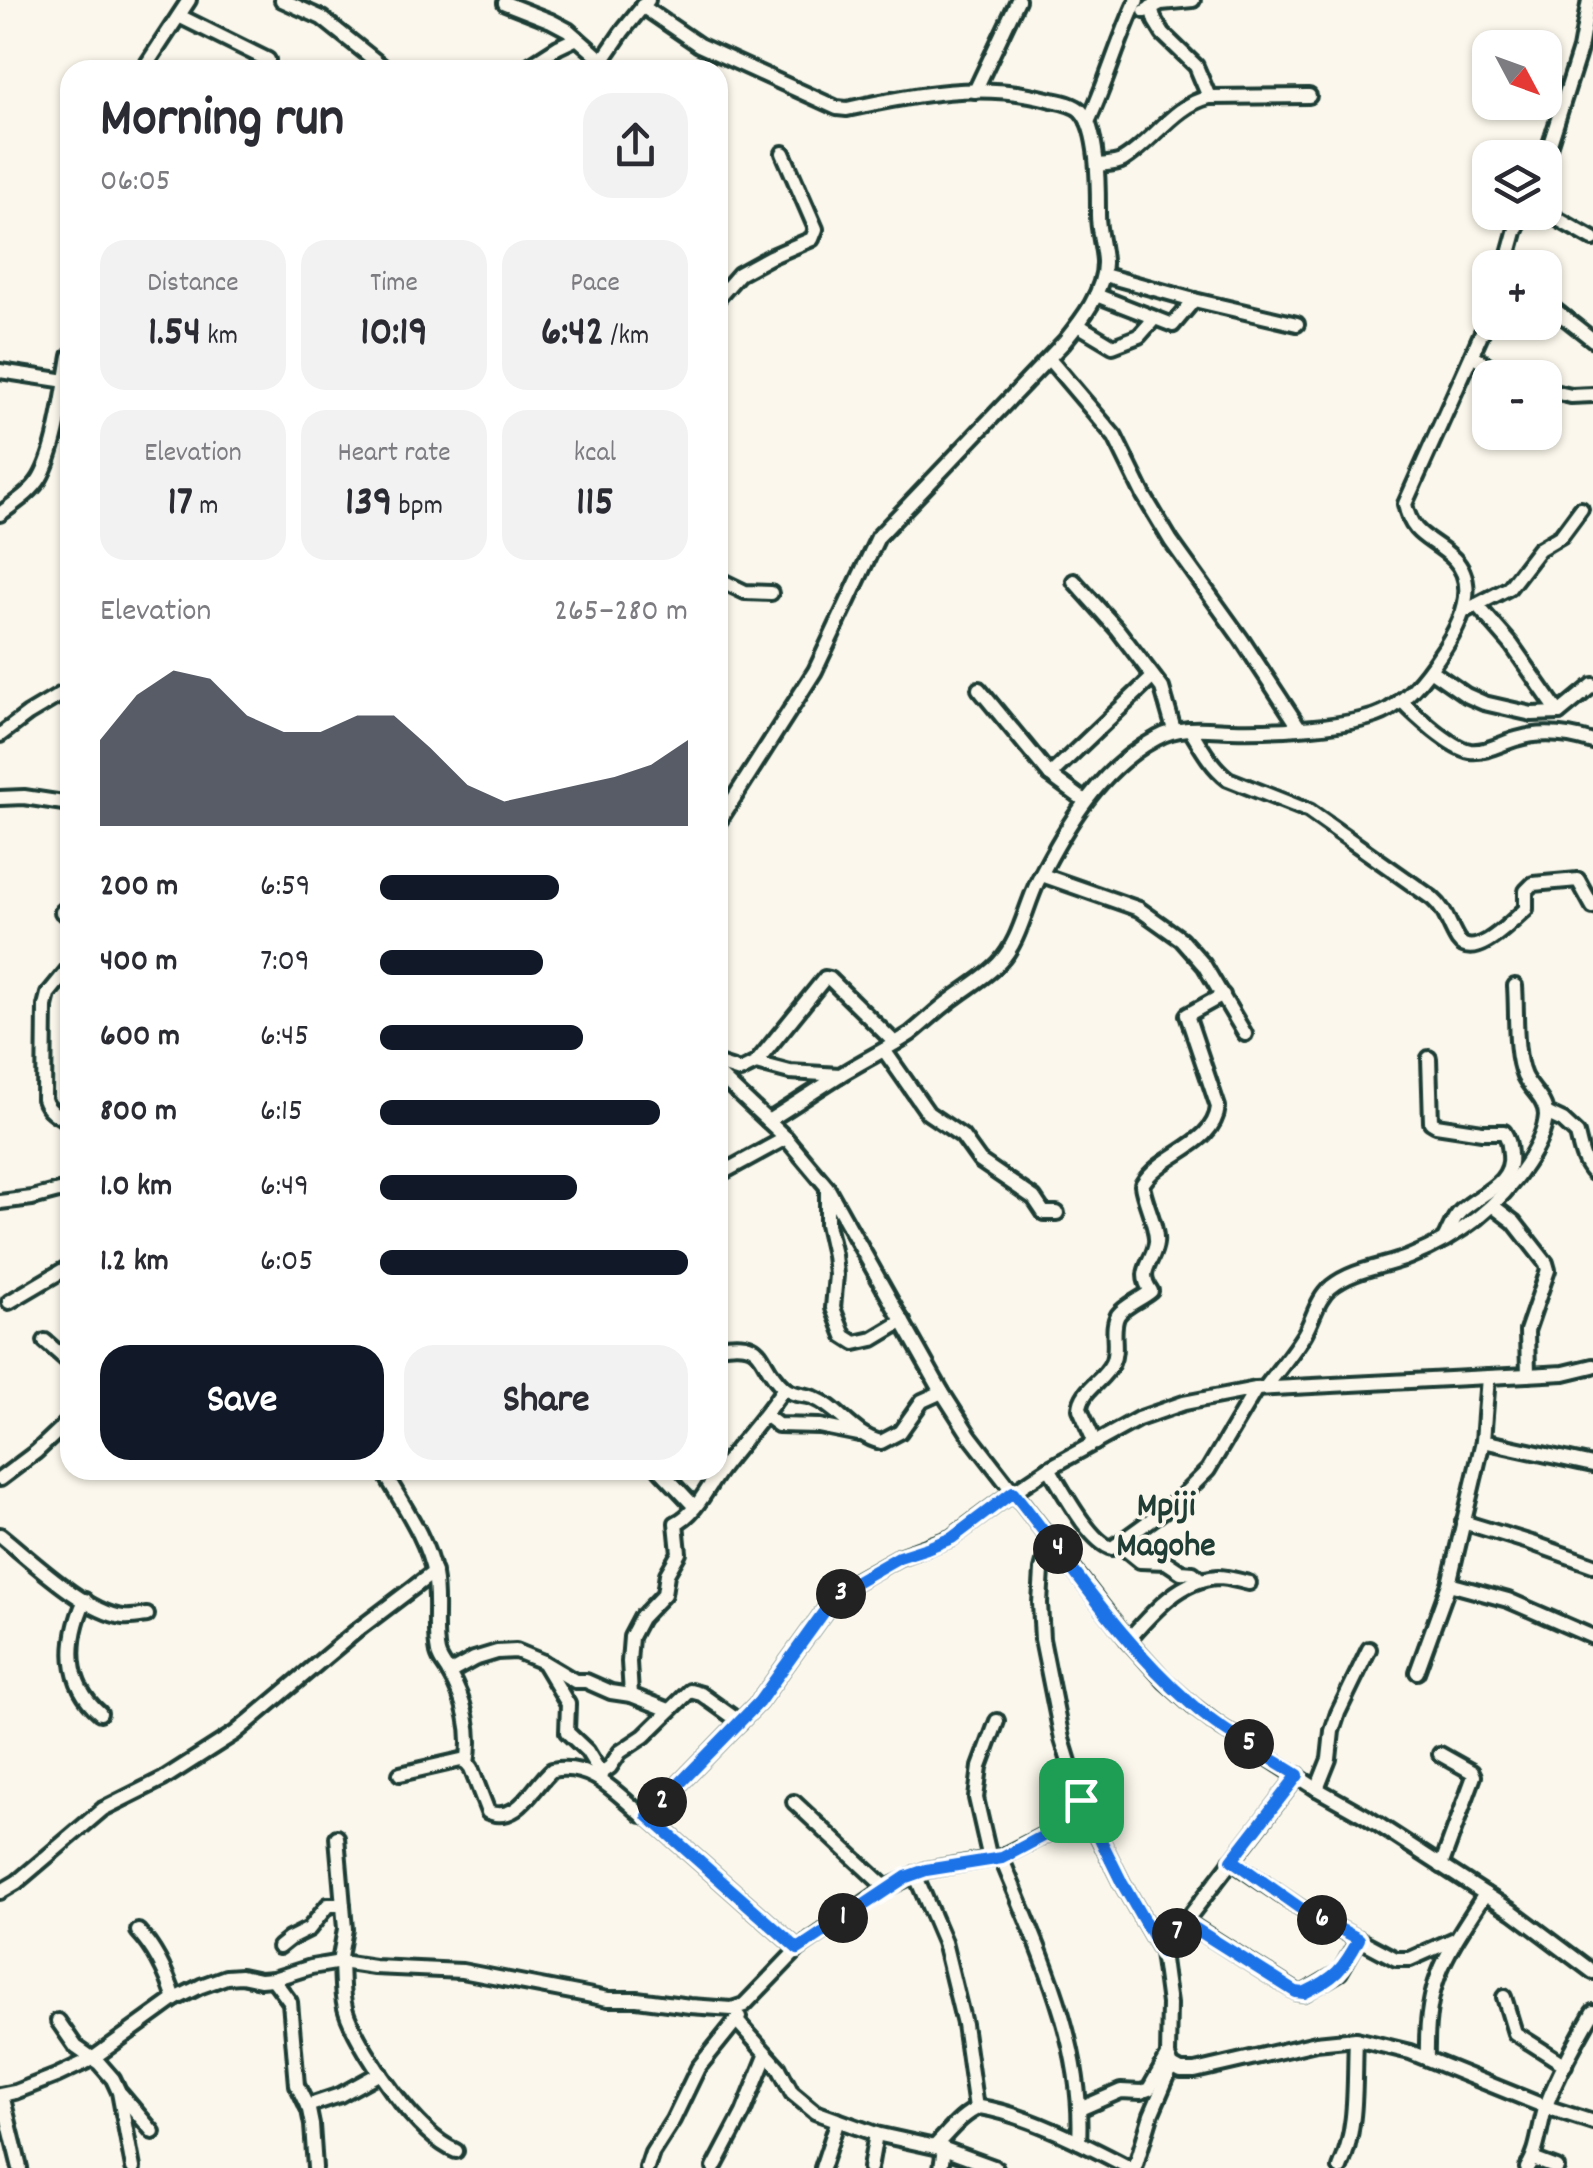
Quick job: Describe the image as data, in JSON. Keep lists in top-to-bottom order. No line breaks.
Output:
{"districts":["Mpiji Magohe"],"north":"bottom right","page":{"map_buttons":["+","−"],"heading":["Morning run","06:05"],"stats":[["Distance","1.54 km"],["Time","10:19"],["Pace","6:42 /km"],["Elevation","17 m"],["Heart rate","139 bpm"],["kcal","115"]],"chart":["Elevation","265–280 m"],"list":[{"name":"200 m","note":"6:59"},{"name":"400 m","note":"7:09"},{"name":"600 m","note":"6:45"},{"name":"800 m","note":"6:15"},{"name":"1.0 km","note":"6:49"},{"name":"1.2 km","note":"6:05"}],"buttons":["Save","Share"],"pins":["4","3","5","2","1","6","7"]}}
